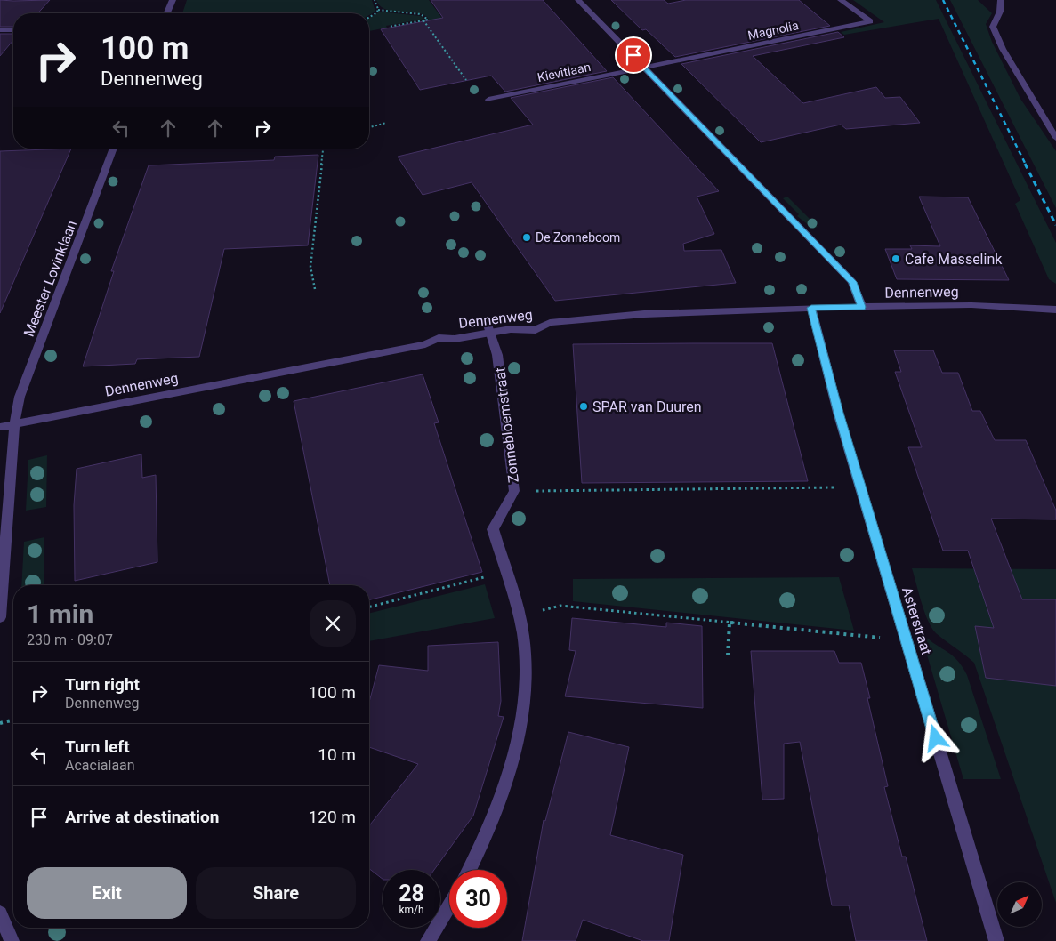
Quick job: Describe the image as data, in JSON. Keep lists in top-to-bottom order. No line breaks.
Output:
{"streets":{"street":["Magnolia","Kievitlaan","Meester Lovinklaan","Dennenweg","Zonnebloemstraat","Asterstraat"]},"crossings":[["Magnolia","Kievitlaan"],["Meester Lovinklaan","Dennenweg"],["Dennenweg","Zonnebloemstraat"],["Dennenweg","Asterstraat"]],"places":["De Zonneboom","Cafe Masselink","SPAR van Duuren"],"north":"top right","page":{"turn":["100 m","Dennenweg"],"heading":["1 min","230 m · 09:07"],"list":[{"name":"Turn right","note":"Dennenweg","value":"100 m"},{"name":"Turn left","note":"Acacialaan","value":"10 m"},{"name":"Arrive at destination","value":"120 m"}],"buttons":["Exit","Share"],"speed":"28 km/h","limit":"30"}}
